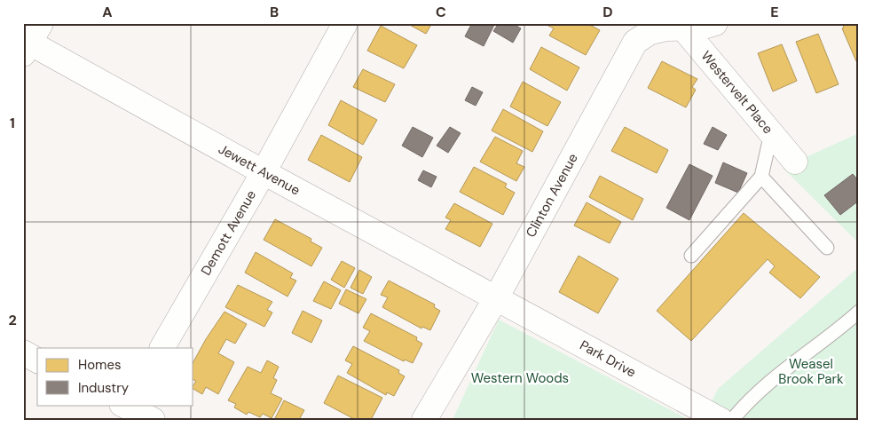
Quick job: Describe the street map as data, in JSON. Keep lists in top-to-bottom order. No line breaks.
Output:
{"streets":{"street":["Westervelt Place","Jewett Avenue","Clinton Avenue","Demott Avenue","Park Drive"]},"crossings":[["Westervelt Place","Clinton Avenue"],["Jewett Avenue","Clinton Avenue"],["Jewett Avenue","Demott Avenue"],["Jewett Avenue","Park Drive"],["Clinton Avenue","Park Drive"]],"parks":["Weasel Brook Park","Western Woods"],"legend":["Homes","Industry"],"grid":{"columns":["A","B","C","D","E"],"rows":["1","2"]}}
